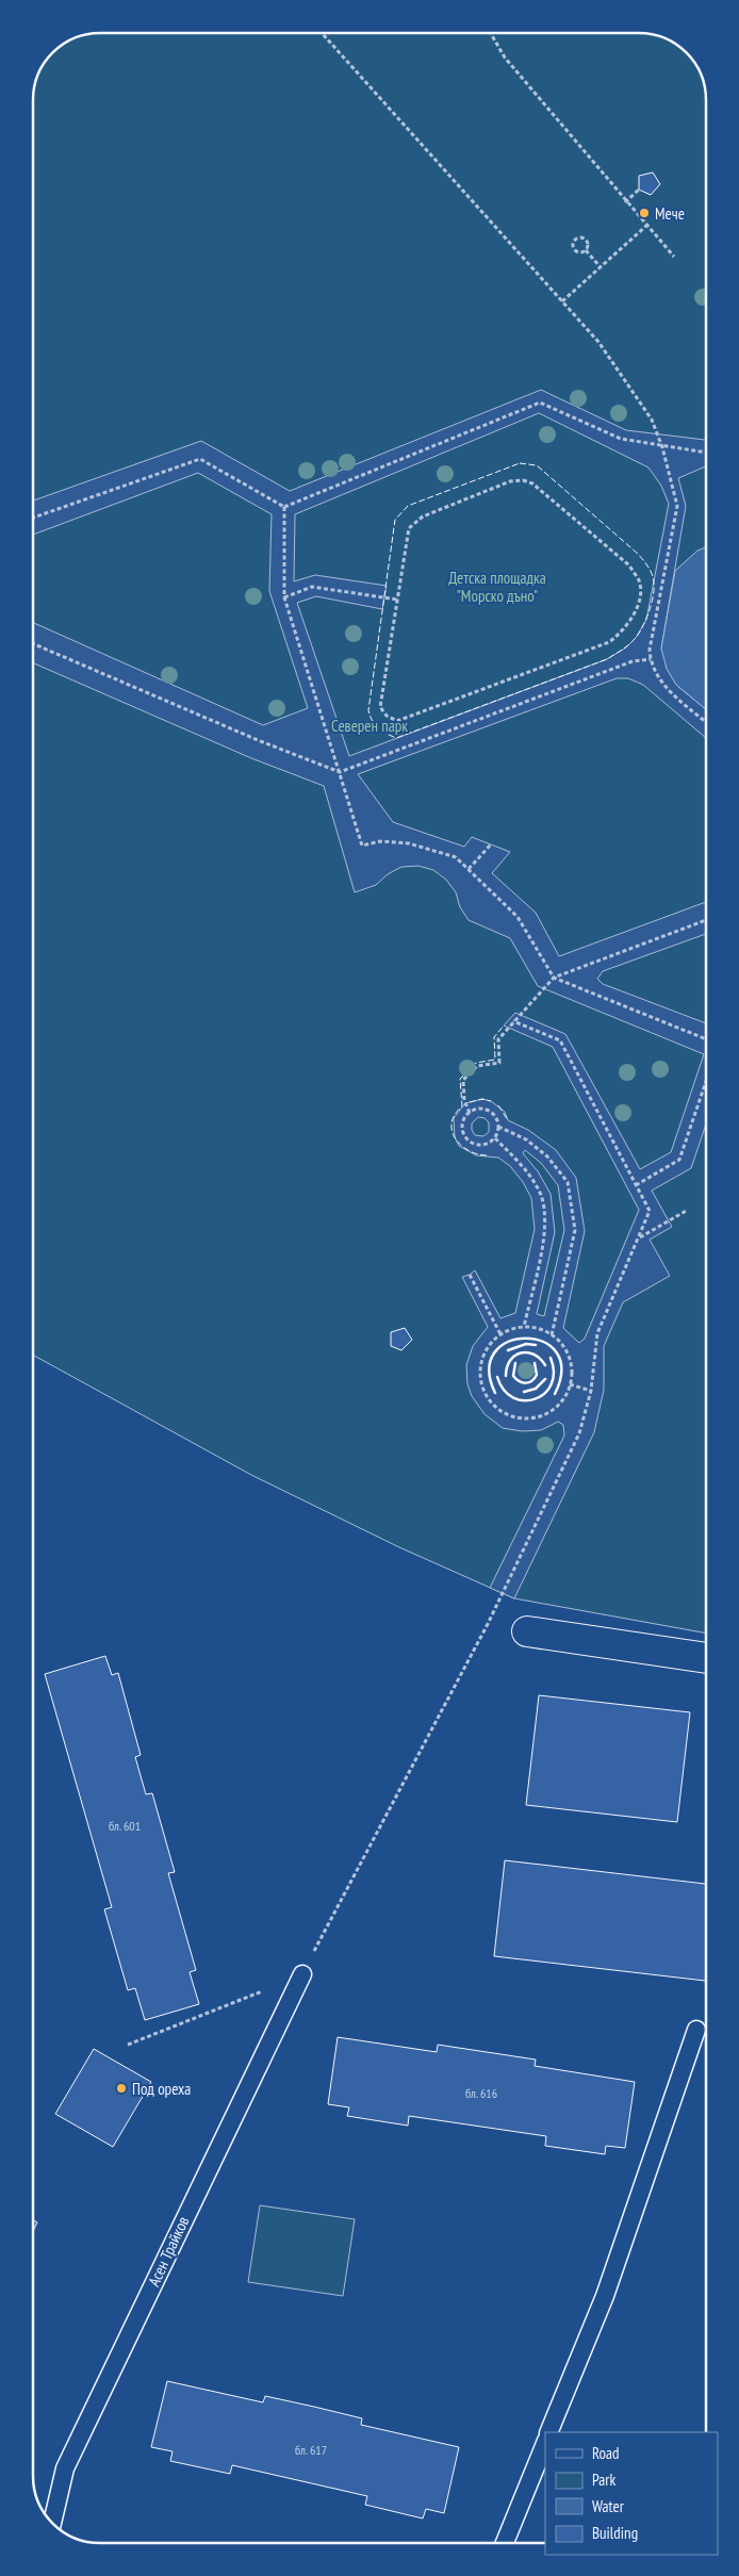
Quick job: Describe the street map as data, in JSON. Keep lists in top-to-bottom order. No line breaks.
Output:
{"streets":{"lane":["Асен Трайков"]},"parks":["Детска площадка \"Морско дъно\"","Северен парк"],"places":["Мече","Под ореха"],"house_numbers":["бл. 601","бл. 616","бл. 617"],"legend":["Road","Park","Water","Building"]}
